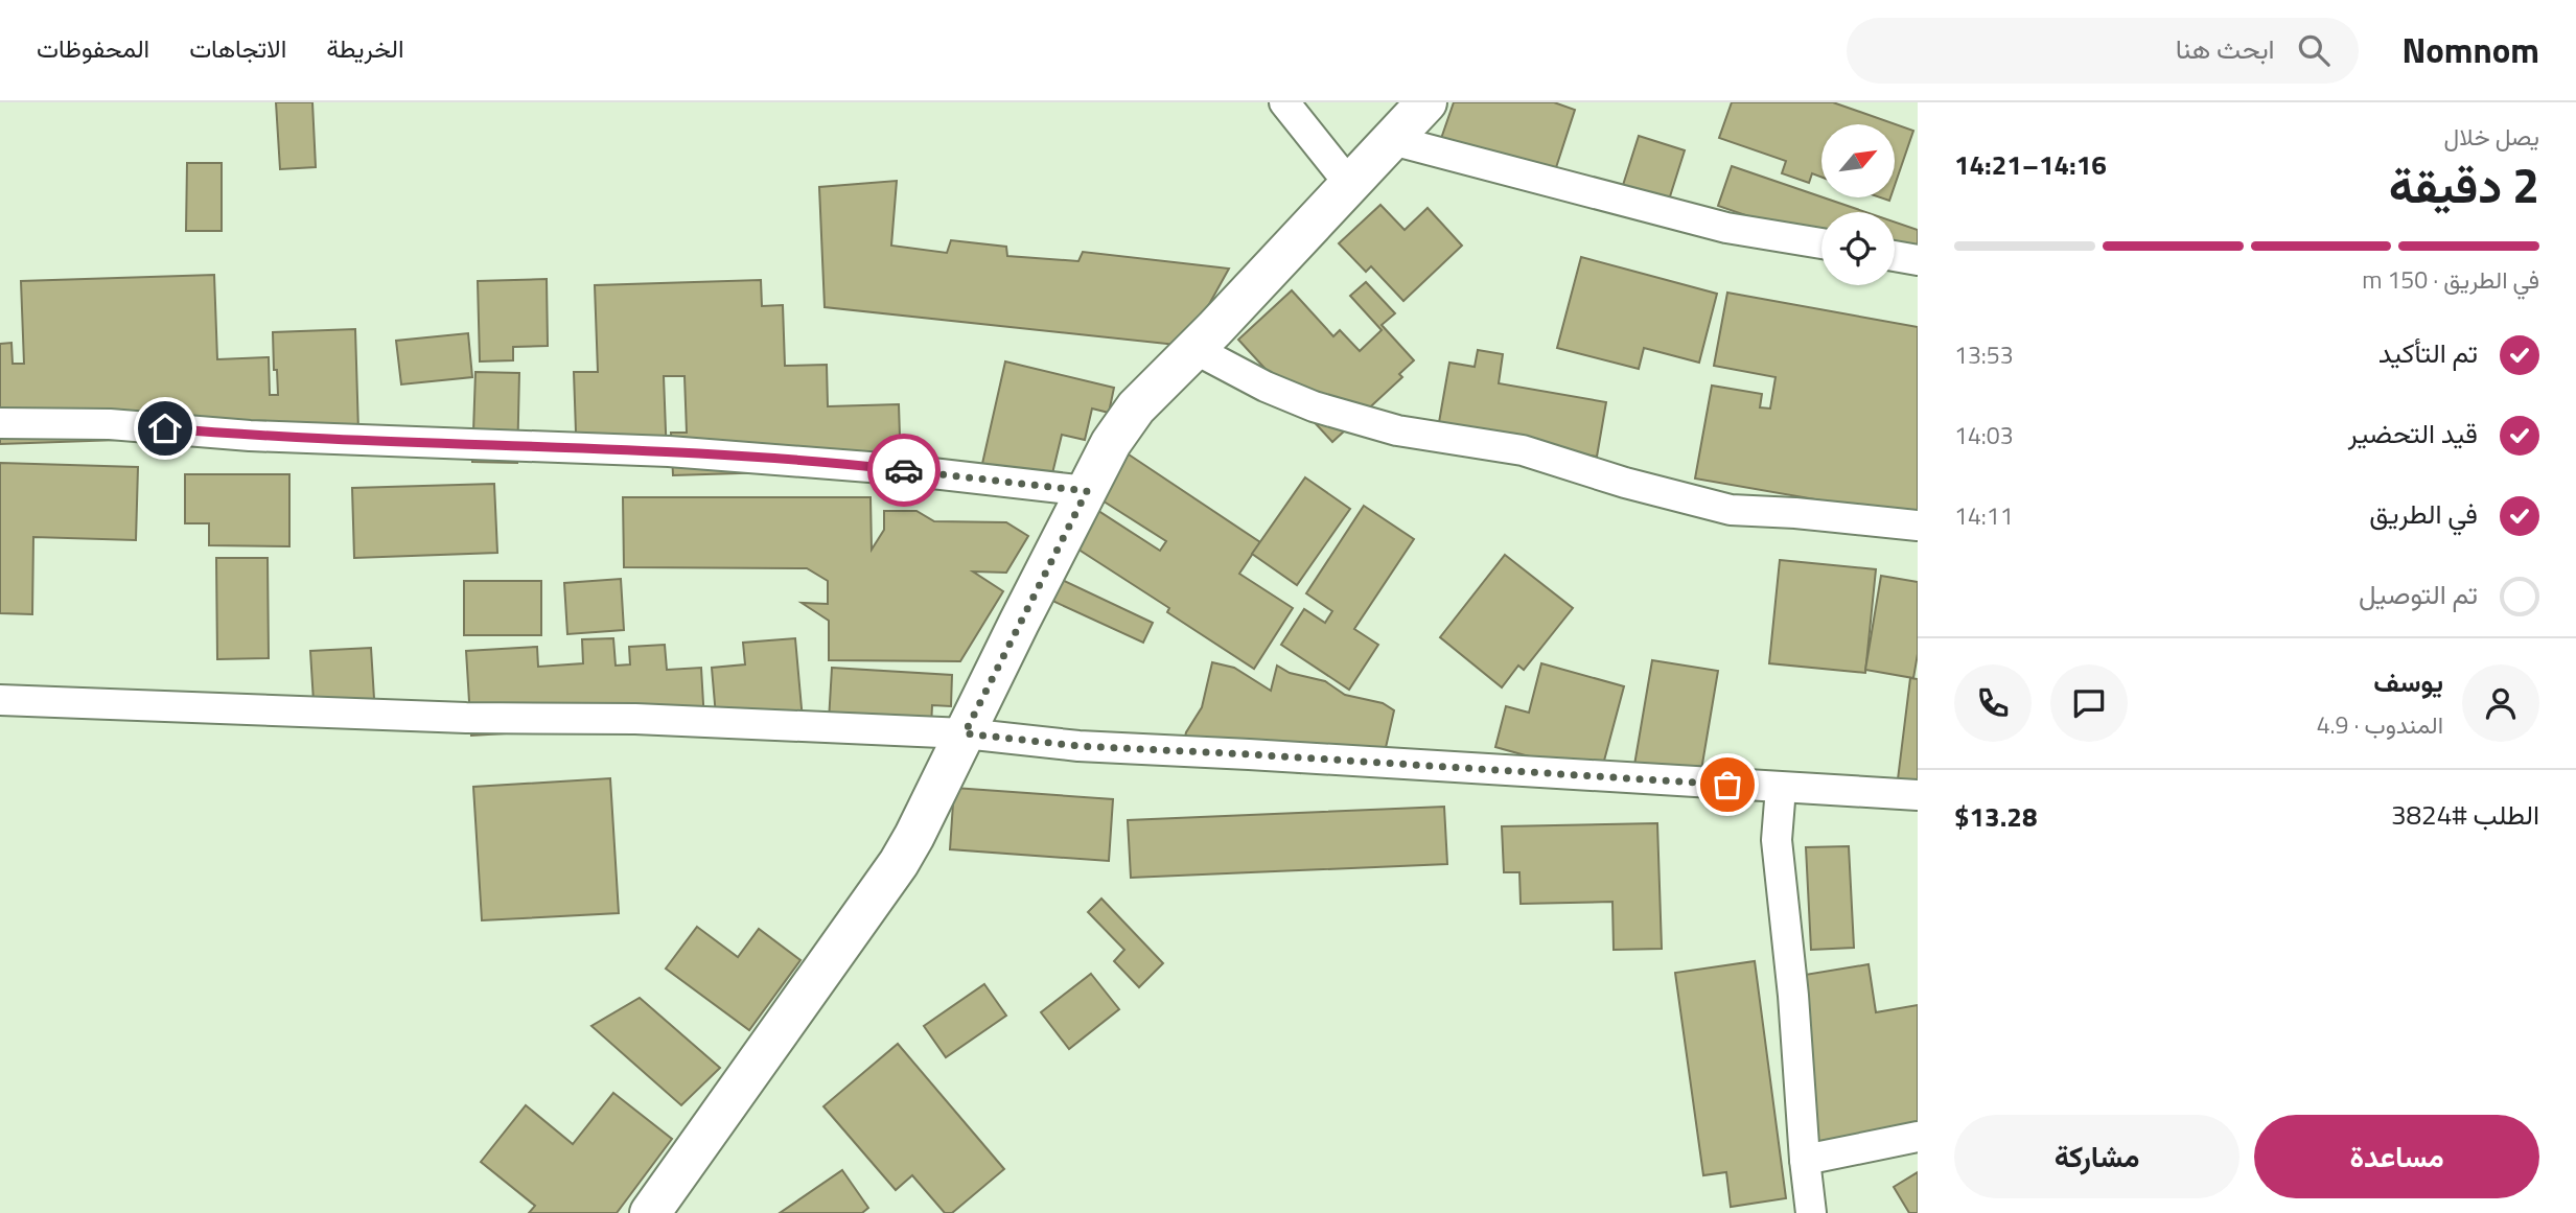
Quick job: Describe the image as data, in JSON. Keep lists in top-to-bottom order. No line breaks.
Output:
{"north":"top right","page":{"header":"Nomnom","search":"ابحث هنا","nav":["الخريطة","الاتجاهات","المحفوظات"],"heading":["2 دقيقة","يصل خلال","14:16–14:21"],"panel":["يوسف","المندوب · 4.9","الطلب #3824","$13.28"],"bar":"في الطريق · 150 m","list":[["تم التأكيد","13:53"],["قيد التحضير","14:03"],["في الطريق","14:11"],"تم التوصيل"],"buttons":["مساعدة","مشاركة"]}}
